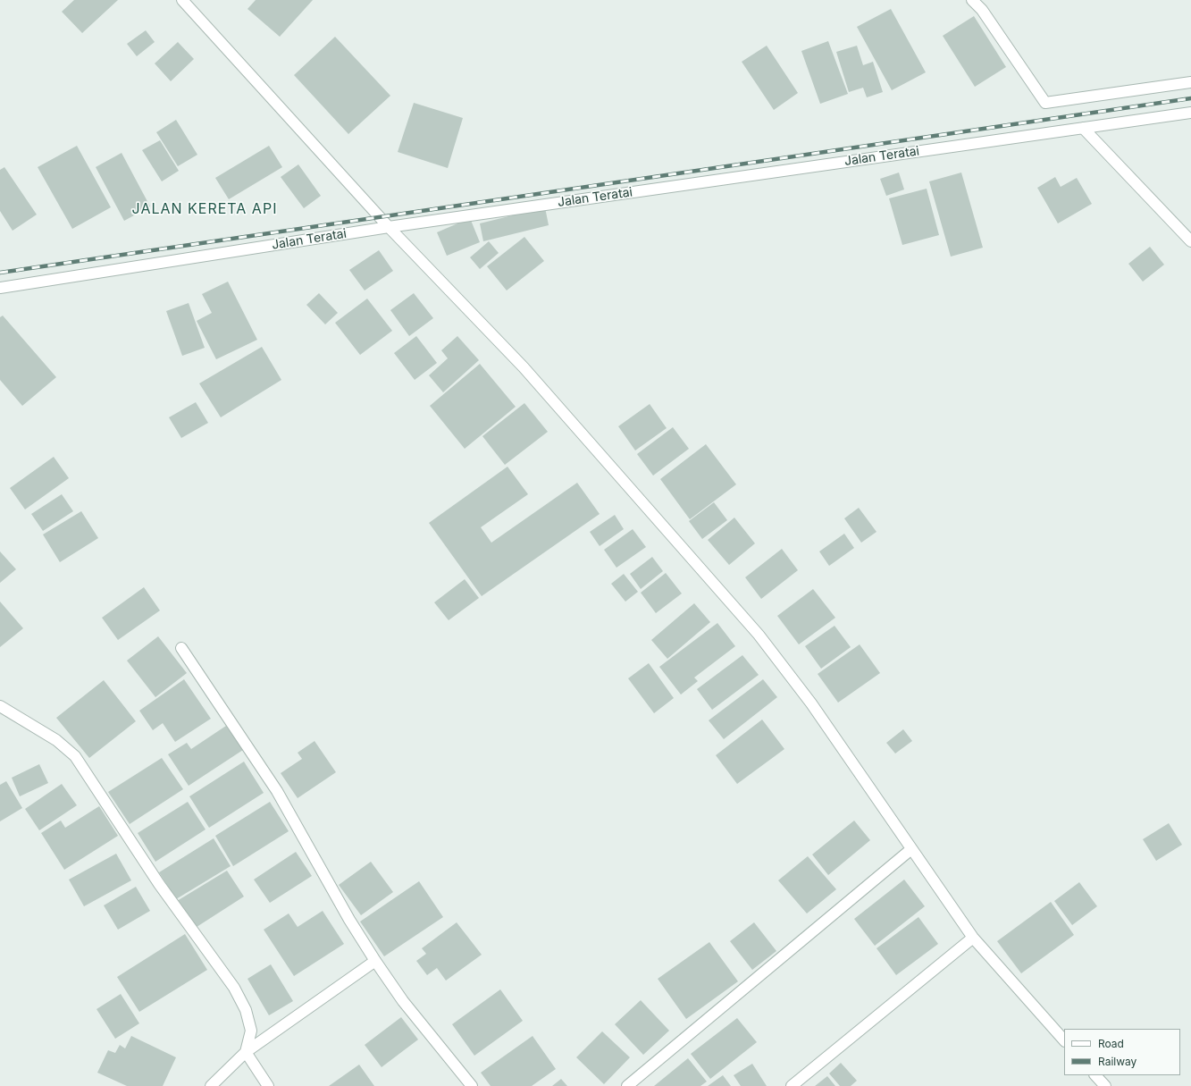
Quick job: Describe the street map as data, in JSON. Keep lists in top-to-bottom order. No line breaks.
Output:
{"streets":{"street":["Jalan Teratai"]},"districts":["JALAN KERETA API"],"legend":["Road","Railway"]}
